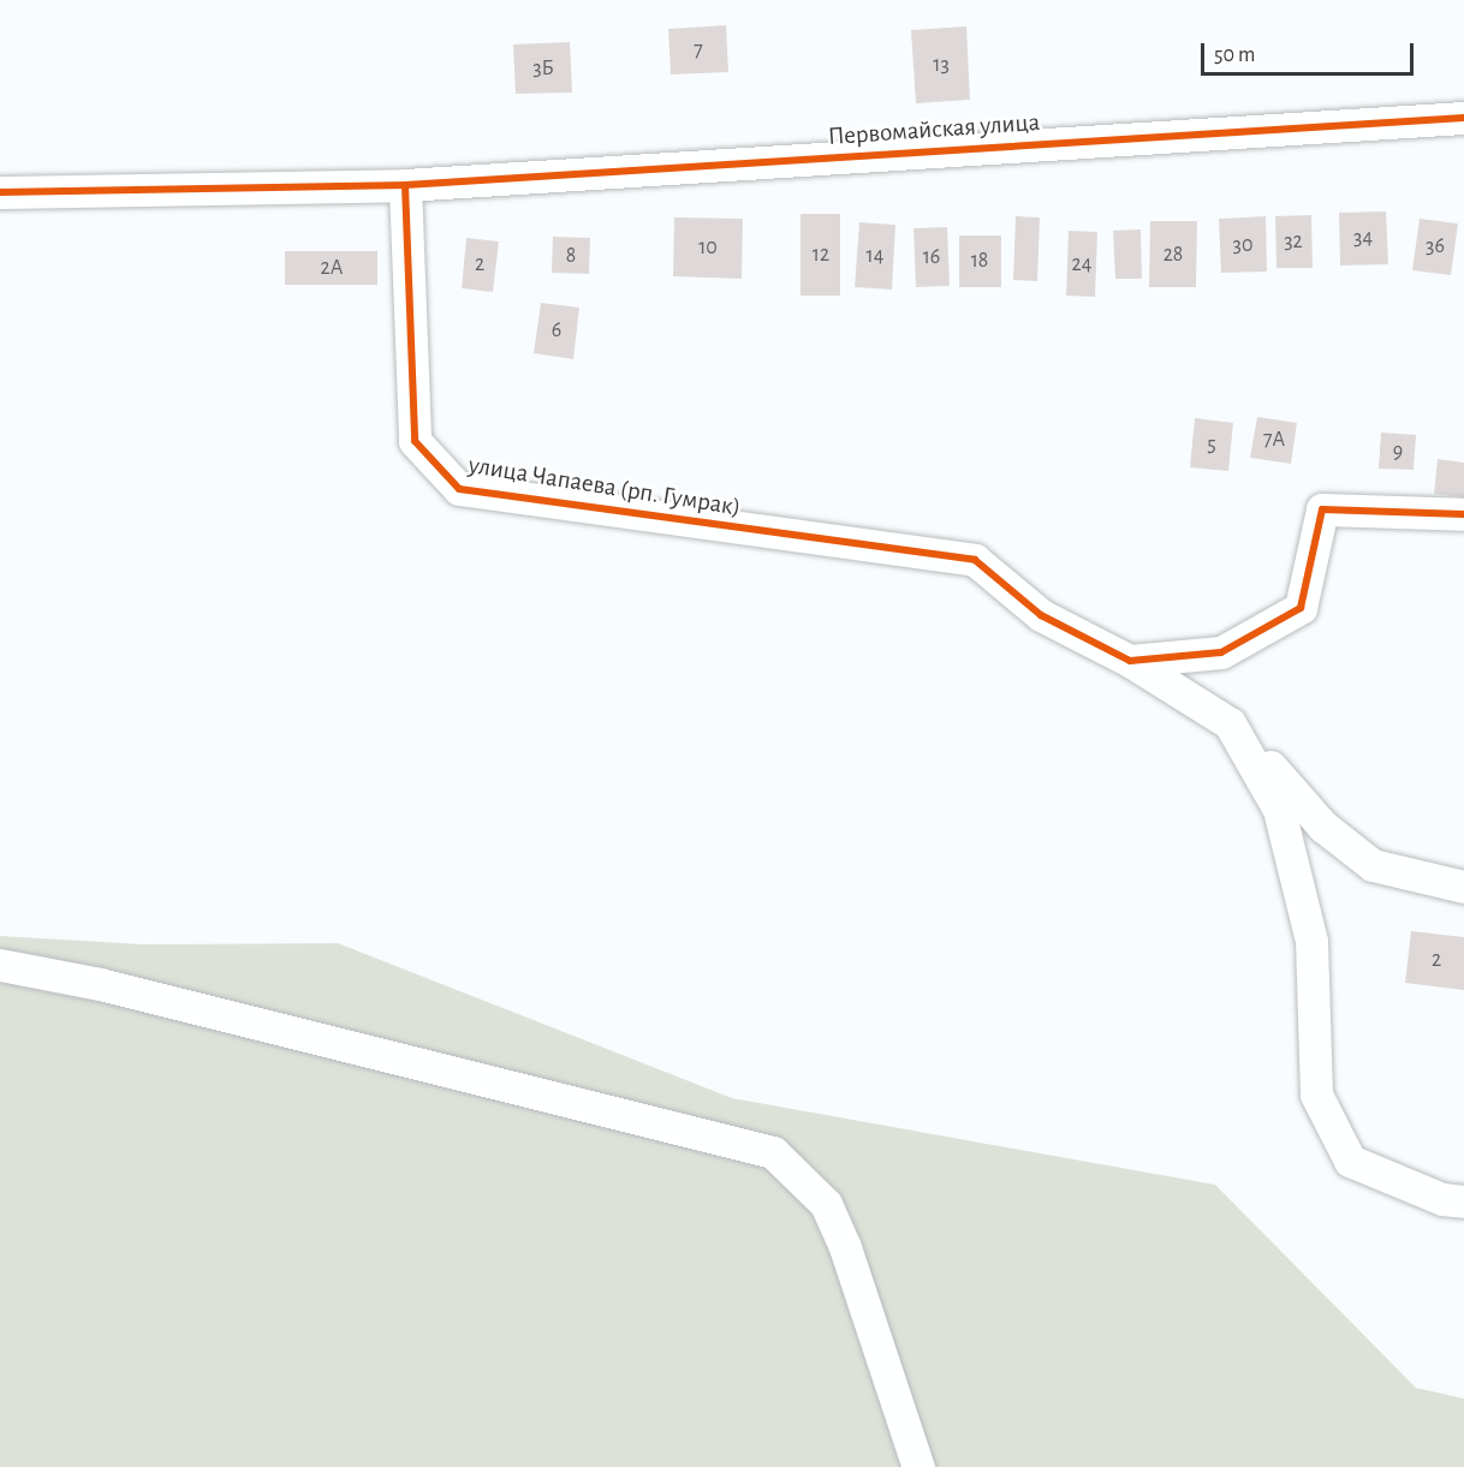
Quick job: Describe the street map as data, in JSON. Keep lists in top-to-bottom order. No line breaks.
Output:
{"streets":{"street":["Первомайская улица","улица Чапаева (рп. Гумрак)"]},"crossings":[["Первомайская улица","улица Чапаева (рп. Гумрак)"]],"house_numbers":["7","13","3Б","34","32","30","36","10","12","28","8","14","16","18","2","24","2А","6","7А","5","9","2"],"scale_bar":"50 m"}
